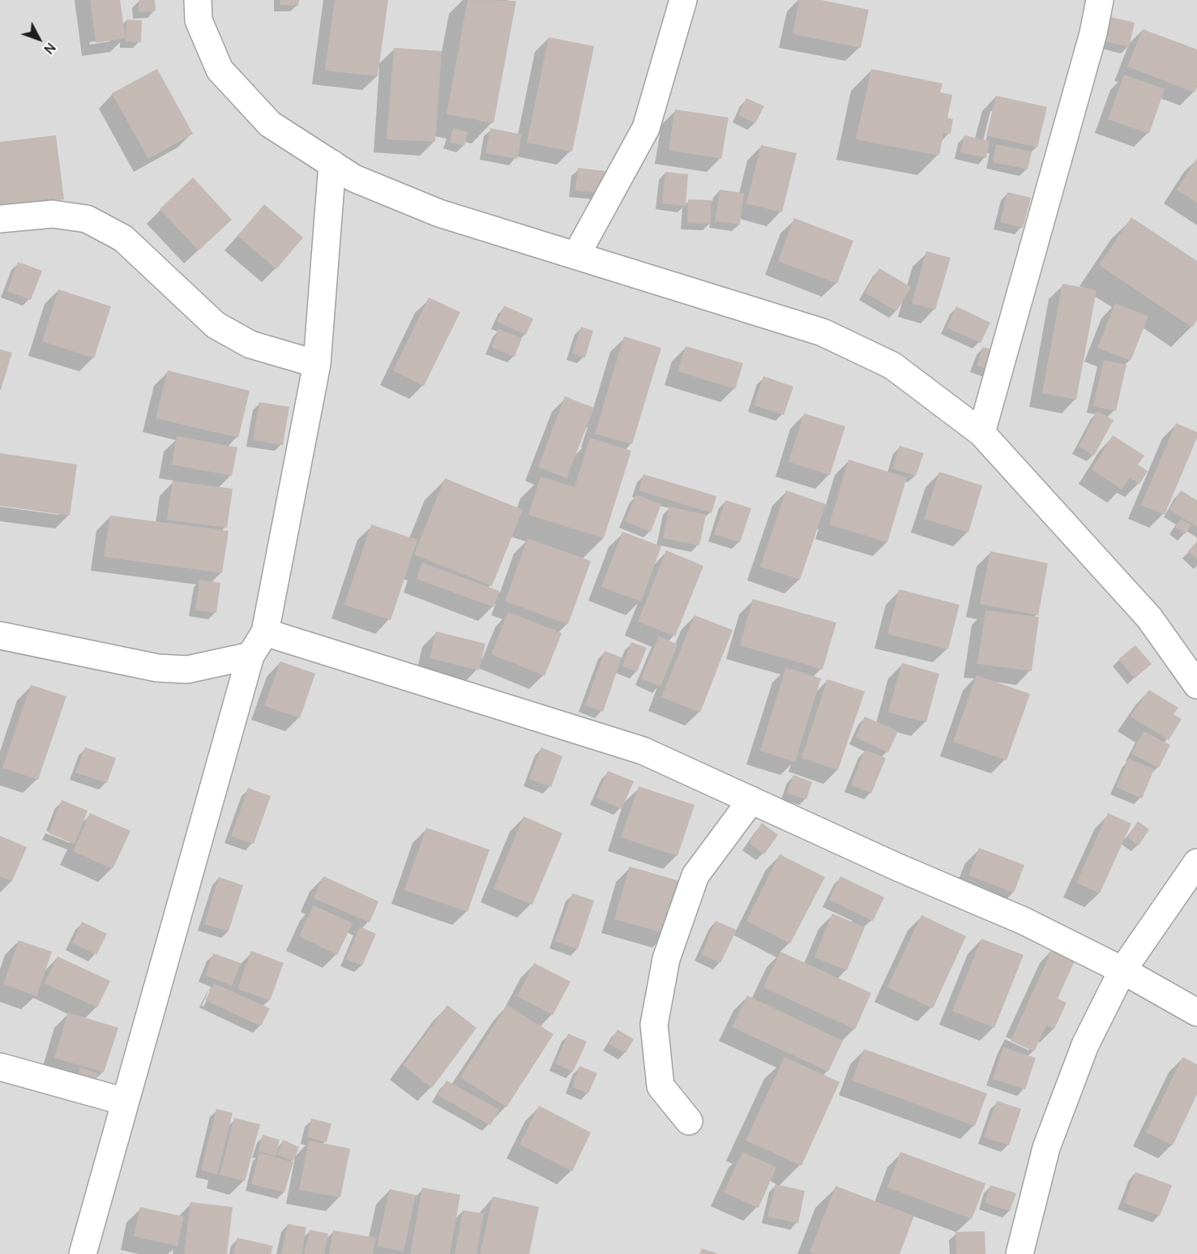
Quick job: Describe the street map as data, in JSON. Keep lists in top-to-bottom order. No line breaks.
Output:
{"north":"bottom right"}
